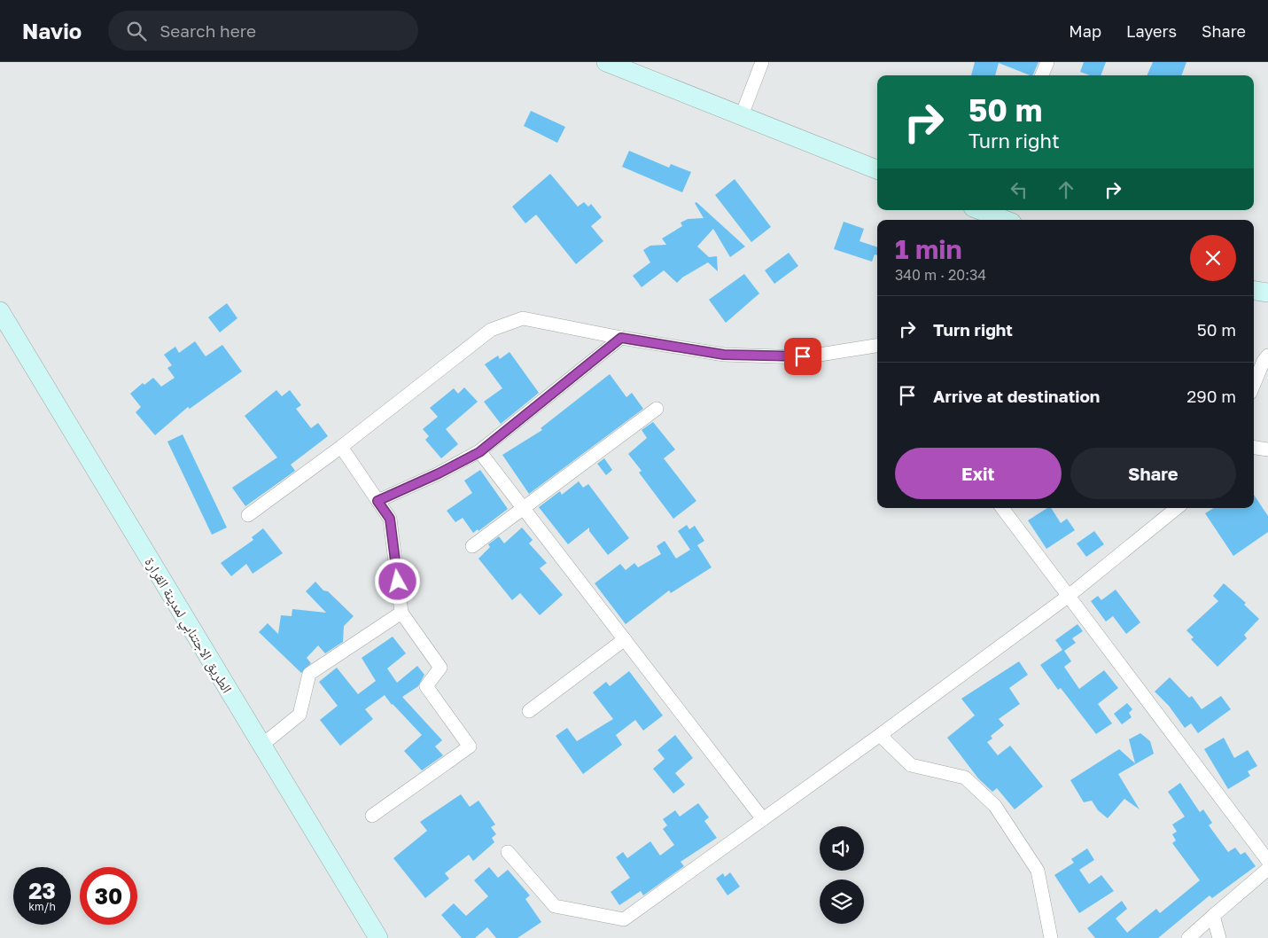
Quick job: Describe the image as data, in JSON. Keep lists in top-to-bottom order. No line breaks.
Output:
{"streets":{"main road":["الطريق الاجتنابي لمدينة القرارة"]},"page":{"header":"Navio","search":"Search here","nav":["Map","Layers","Share"],"turn":["50 m","Turn right"],"heading":["1 min","340 m · 20:34"],"list":[{"name":"Turn right","value":"50 m"},{"name":"Arrive at destination","value":"290 m"}],"buttons":["Exit","Share"],"speed":"23 km/h","limit":"30"}}
